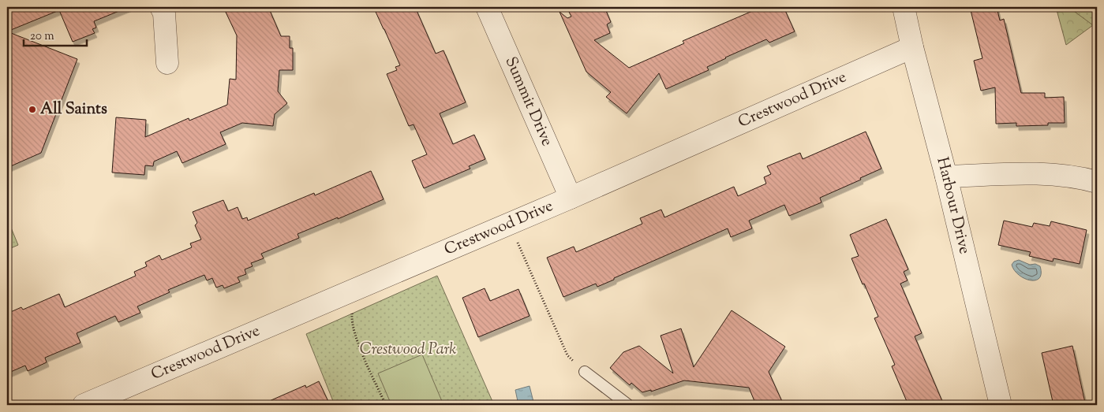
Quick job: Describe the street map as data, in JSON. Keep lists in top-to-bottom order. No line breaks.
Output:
{"streets":{"street":["Crestwood Drive","Summit Drive","Harbour Drive"]},"crossings":[["Crestwood Drive","Summit Drive"],["Crestwood Drive","Harbour Drive"]],"parks":["Crestwood Park"],"places":["All Saints"],"scale_bar":"20 m"}
